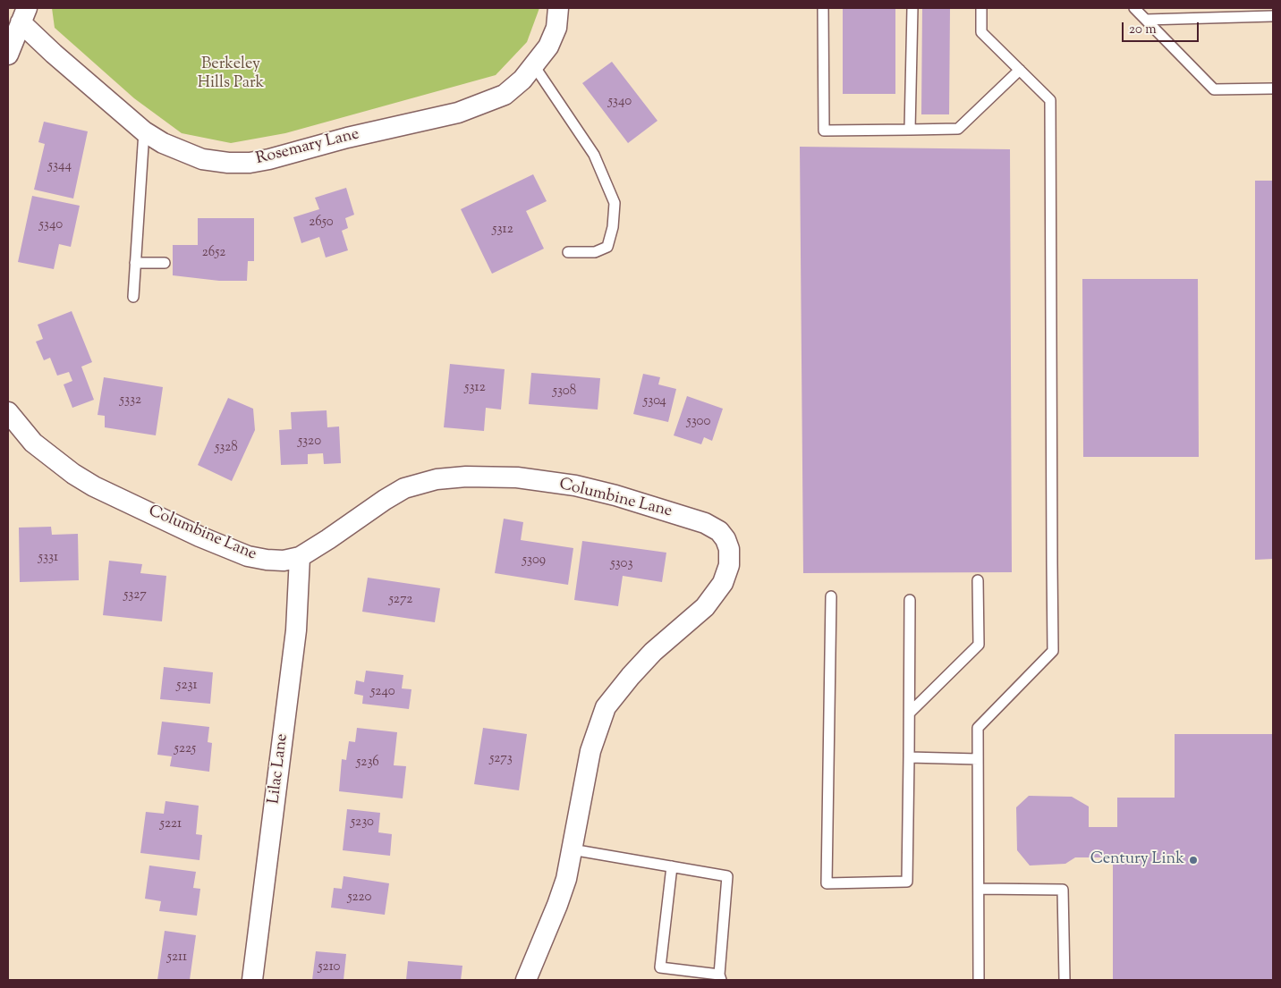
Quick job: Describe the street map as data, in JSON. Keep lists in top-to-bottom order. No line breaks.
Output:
{"streets":{"street":["Rosemary Lane","Columbine Lane","Lilac Lane"]},"crossings":[["Columbine Lane","Lilac Lane"]],"parks":["Berkeley Hills Park"],"places":["Century Link"],"house_numbers":["5340","5344","2650","5340","5312","2652","5312","5308","5332","5304","5300","5320","5328","5331","5309","5303","5327","5272","5231","5240","5225","5273","5236","5230","5221","5220","5211","5210"],"scale_bar":"20 m"}
